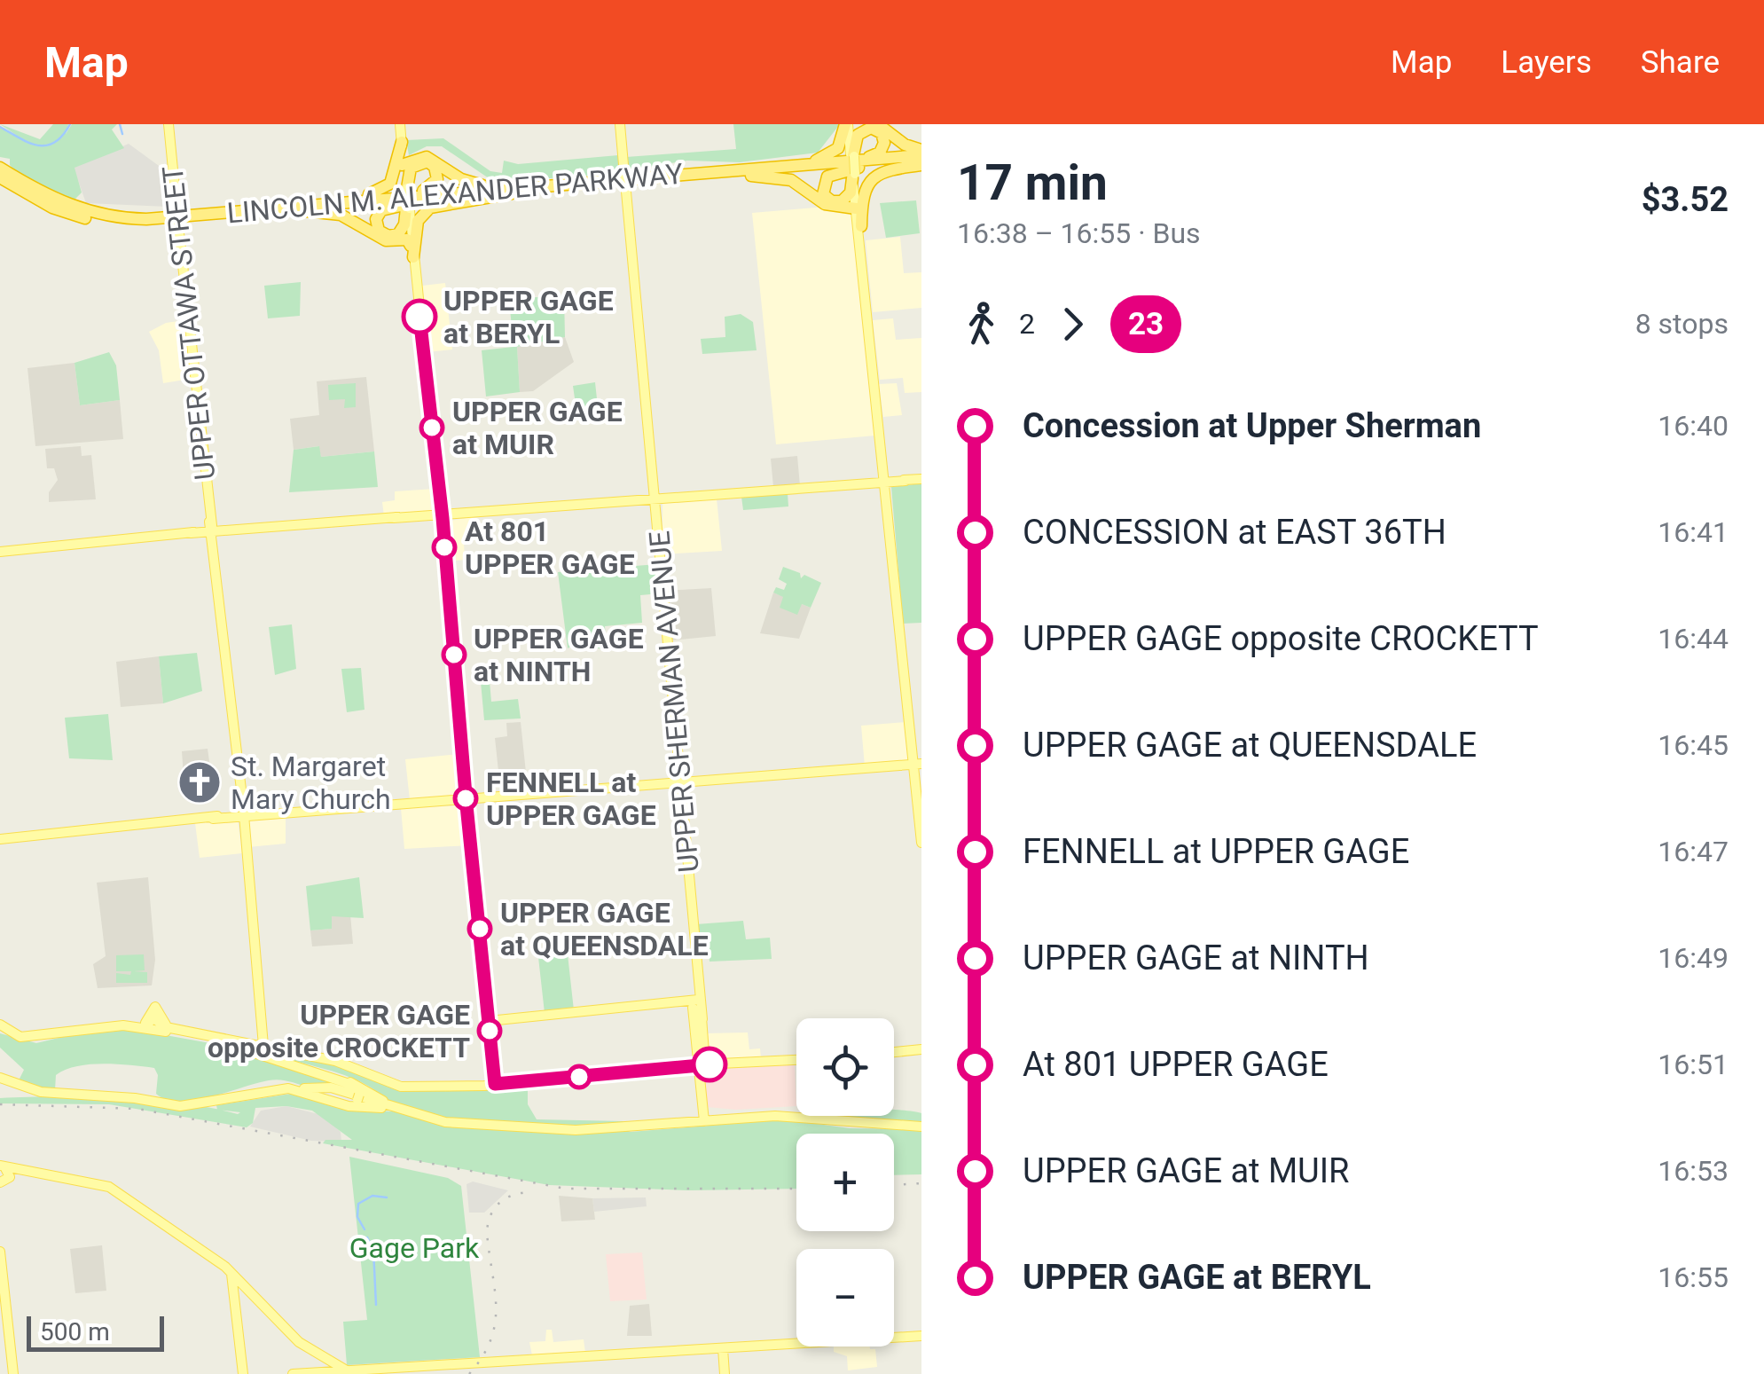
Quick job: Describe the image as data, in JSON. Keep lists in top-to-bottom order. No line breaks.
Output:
{"streets":{"highway":["LINCOLN M. ALEXANDER PARKWAY"],"main road":["UPPER OTTAWA STREET","UPPER SHERMAN AVENUE"]},"parks":["Gage Park"],"places":{"other":["UPPER GAGE at BERYL","UPPER GAGE at MUIR","At 801 UPPER GAGE","UPPER GAGE at NINTH","FENNELL at UPPER GAGE","UPPER GAGE at QUEENSDALE","UPPER GAGE opposite CROCKETT"],"church":["St. Margaret Mary Church"]},"lines":["bus line 23"],"scale_bar":"500 m","page":{"header":"Map","nav":["Map","Layers","Share"],"heading":["17 min","16:38 – 16:55 · Bus","$3.52"],"legs":["2","23","8 stops"],"list":[{"name":"Concession at Upper Sherman","value":"16:40"},{"name":"CONCESSION at EAST 36TH","value":"16:41"},{"name":"UPPER GAGE opposite CROCKETT","value":"16:44"},{"name":"UPPER GAGE at QUEENSDALE","value":"16:45"},{"name":"FENNELL at UPPER GAGE","value":"16:47"},{"name":"UPPER GAGE at NINTH","value":"16:49"},{"name":"At 801 UPPER GAGE","value":"16:51"},{"name":"UPPER GAGE at MUIR","value":"16:53"},{"name":"UPPER GAGE at BERYL","value":"16:55"}],"map_buttons":["+","−"],"scale":"500 m"}}
